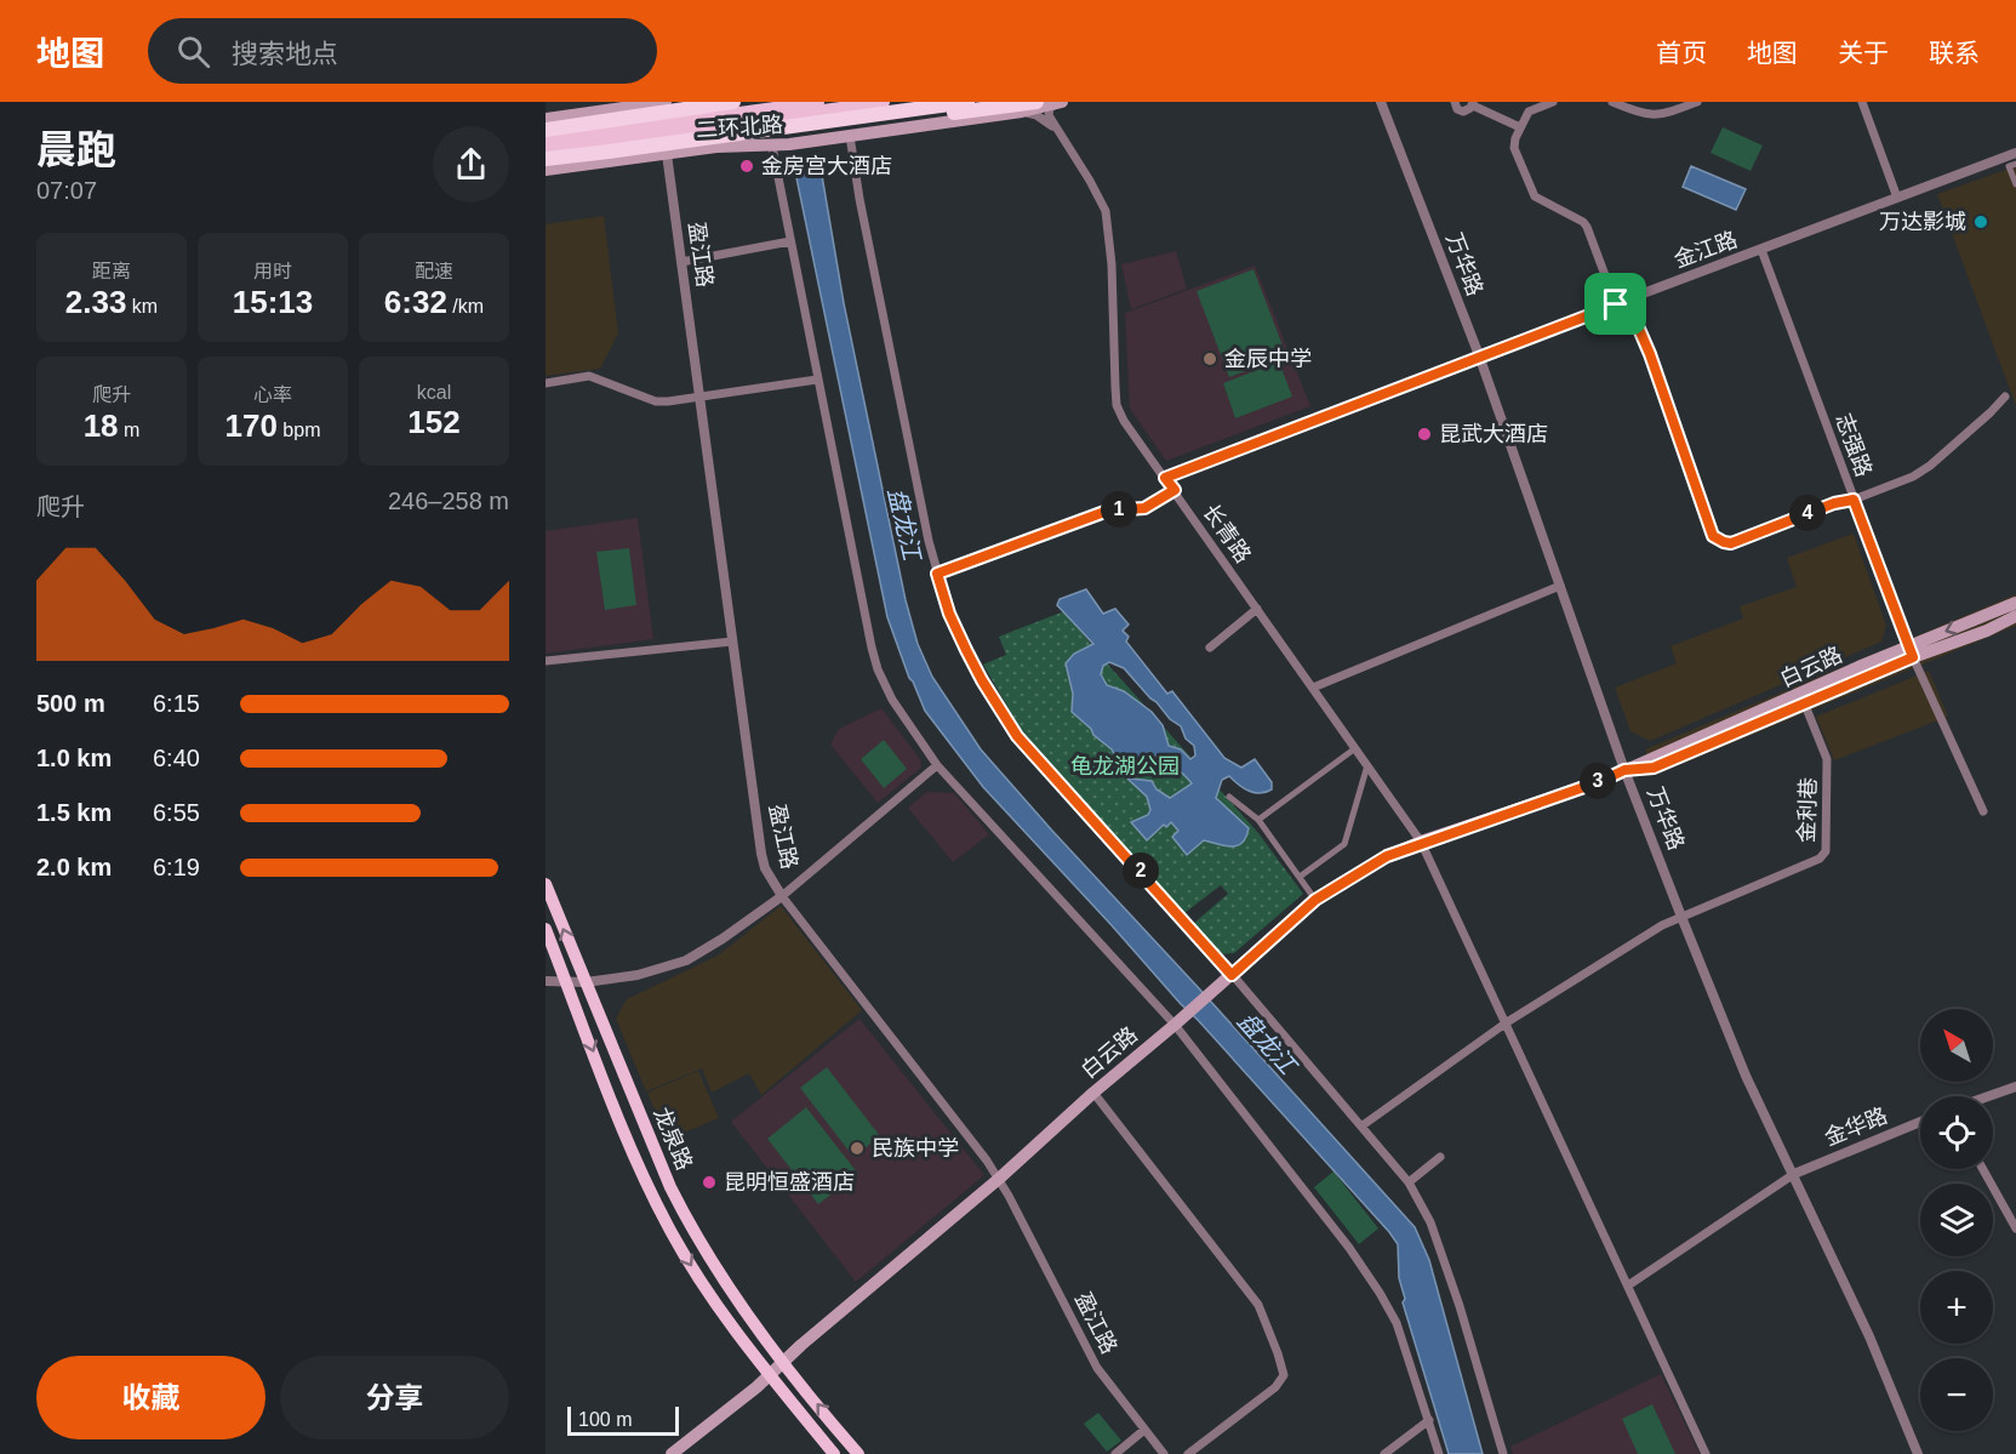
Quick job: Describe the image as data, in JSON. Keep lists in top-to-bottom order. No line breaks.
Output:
{"streets":{"main road":["二环北路","白云路","龙泉路"],"street":["金江路","盈江路","万华路","志强路","长青路","金利巷","金华路"]},"crossings":[["二环北路","盈江路"],["金江路","万华路"],["金江路","志强路"],["金江路","长青路"],["盈江路","白云路"],["万华路","白云路"],["万华路","金利巷"],["万华路","金华路"],["志强路","白云路"],["长青路","白云路"],["白云路","金利巷"],["白云路","龙泉路"]],"water":["盘龙江"],"parks":["龟龙湖公园"],"places":["金房宫大酒店","万达影城","金辰中学","昆武大酒店","民族中学","昆明恒盛酒店"],"scale_bar":"100 m","north":"top left","page":{"header":"地图","search":"搜索地点","nav":["首页","地图","关于","联系"],"heading":["晨跑","07:07"],"stats":[["距离","2.33 km"],["用时","15:13"],["配速","6:32 /km"],["爬升","18 m"],["心率","170 bpm"],["kcal","152"]],"chart":["爬升","246–258 m"],"pins":["1","4","3","2"],"list":[{"name":"500 m","note":"6:15"},{"name":"1.0 km","note":"6:40"},{"name":"1.5 km","note":"6:55"},{"name":"2.0 km","note":"6:19"}],"map_buttons":["+","−"],"buttons":["收藏","分享"],"scale":"100 m"}}
